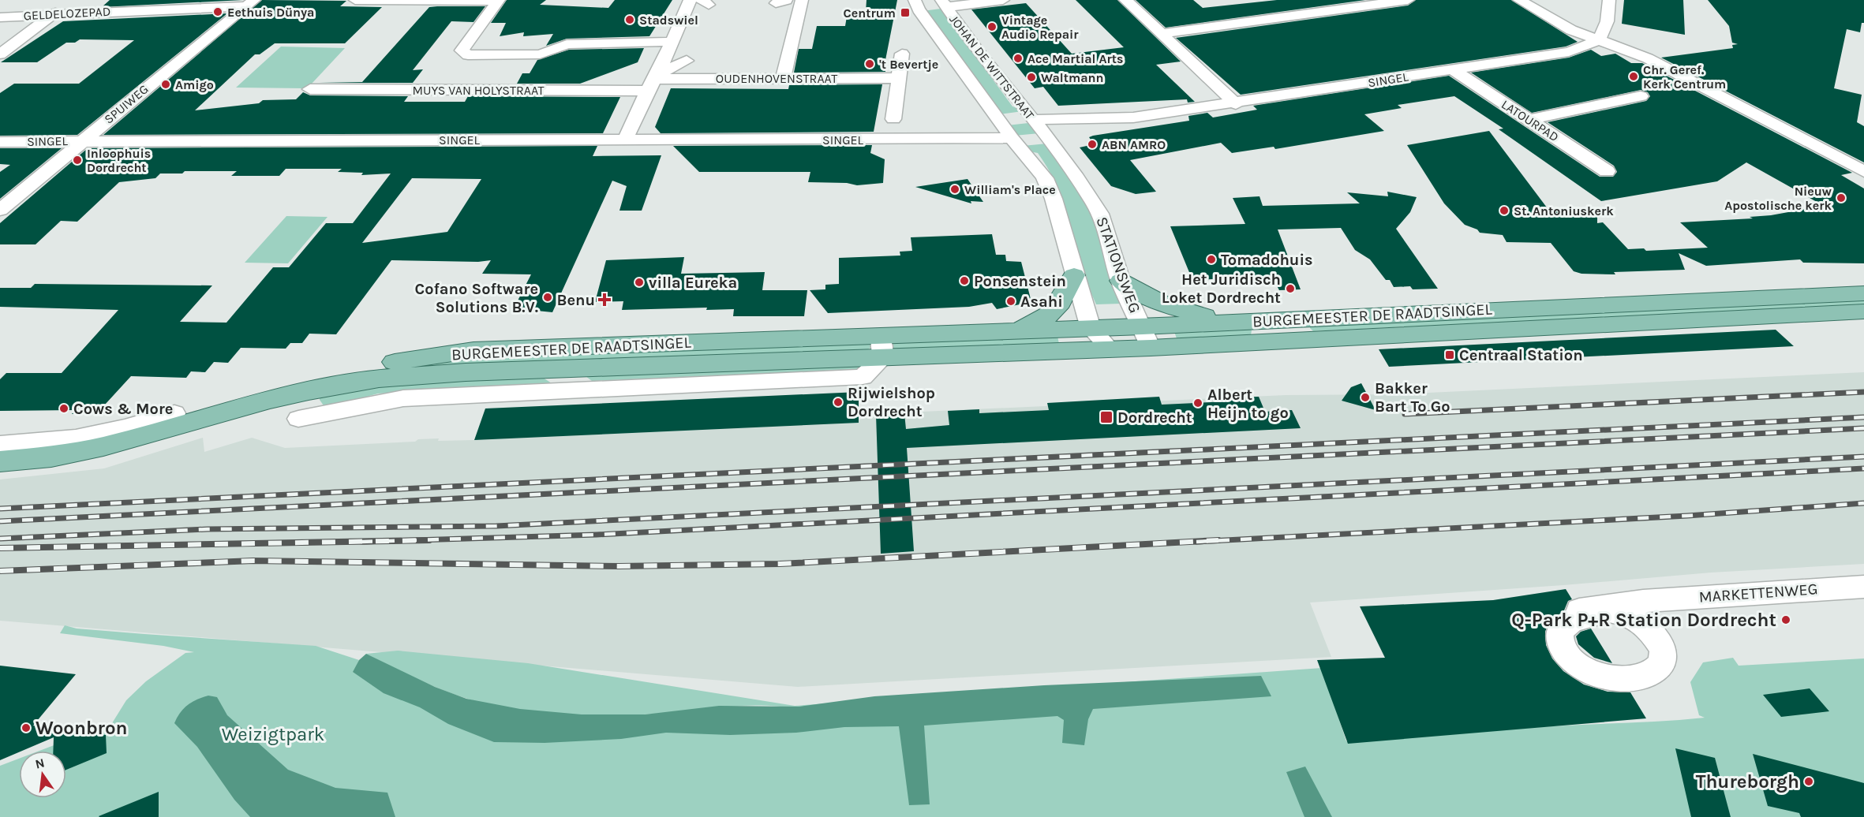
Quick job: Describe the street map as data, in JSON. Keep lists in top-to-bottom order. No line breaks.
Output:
{"streets":{"main road":["BURGEMEESTER DE RAADTSINGEL"],"street":["GELDELOZEPAD","JOHAN DE WITTSTRAAT","OUDENHOVENSTRAAT","SINGEL","MUYS VAN HOLYSTRAAT","SPUIWEG","LATOURPAD","STATIONSWEG","MARKETTENWEG"]},"crossings":[["GELDELOZEPAD","SPUIWEG"],["JOHAN DE WITTSTRAAT","SINGEL"],["JOHAN DE WITTSTRAAT","STATIONSWEG"],["OUDENHOVENSTRAAT","MUYS VAN HOLYSTRAAT"],["SINGEL","SPUIWEG"],["SINGEL","LATOURPAD"],["SINGEL","STATIONSWEG"],["STATIONSWEG","BURGEMEESTER DE RAADTSINGEL"]],"parks":["Weizigtpark"],"places":{"other":["Eethuis Dünya","Stadswiel","Vintage Audio Repair","Ace Martial Arts","'t Bevertje","Chr. Geref. Kerk Centrum","Waltmann","Amigo","ABN AMRO","Inloophuis Dordrecht","William's Place","Nieuw Apostolische kerk","St. Antoniuskerk","Tomadohuis","Ponsenstein","villa Eureka","Het Juridisch Loket Dordrecht","Cofano Software Solutions B.V.","Asahi","Bakker Bart To Go","Rijwielshop Dordrecht","Albert Heijn to go","Cows & More","Q-Park P+R Station Dordrecht","Woonbron","Thureborgh"],"transit":["Centrum","Centraal Station","Dordrecht"],"health":["Benu"]},"north":"top"}
